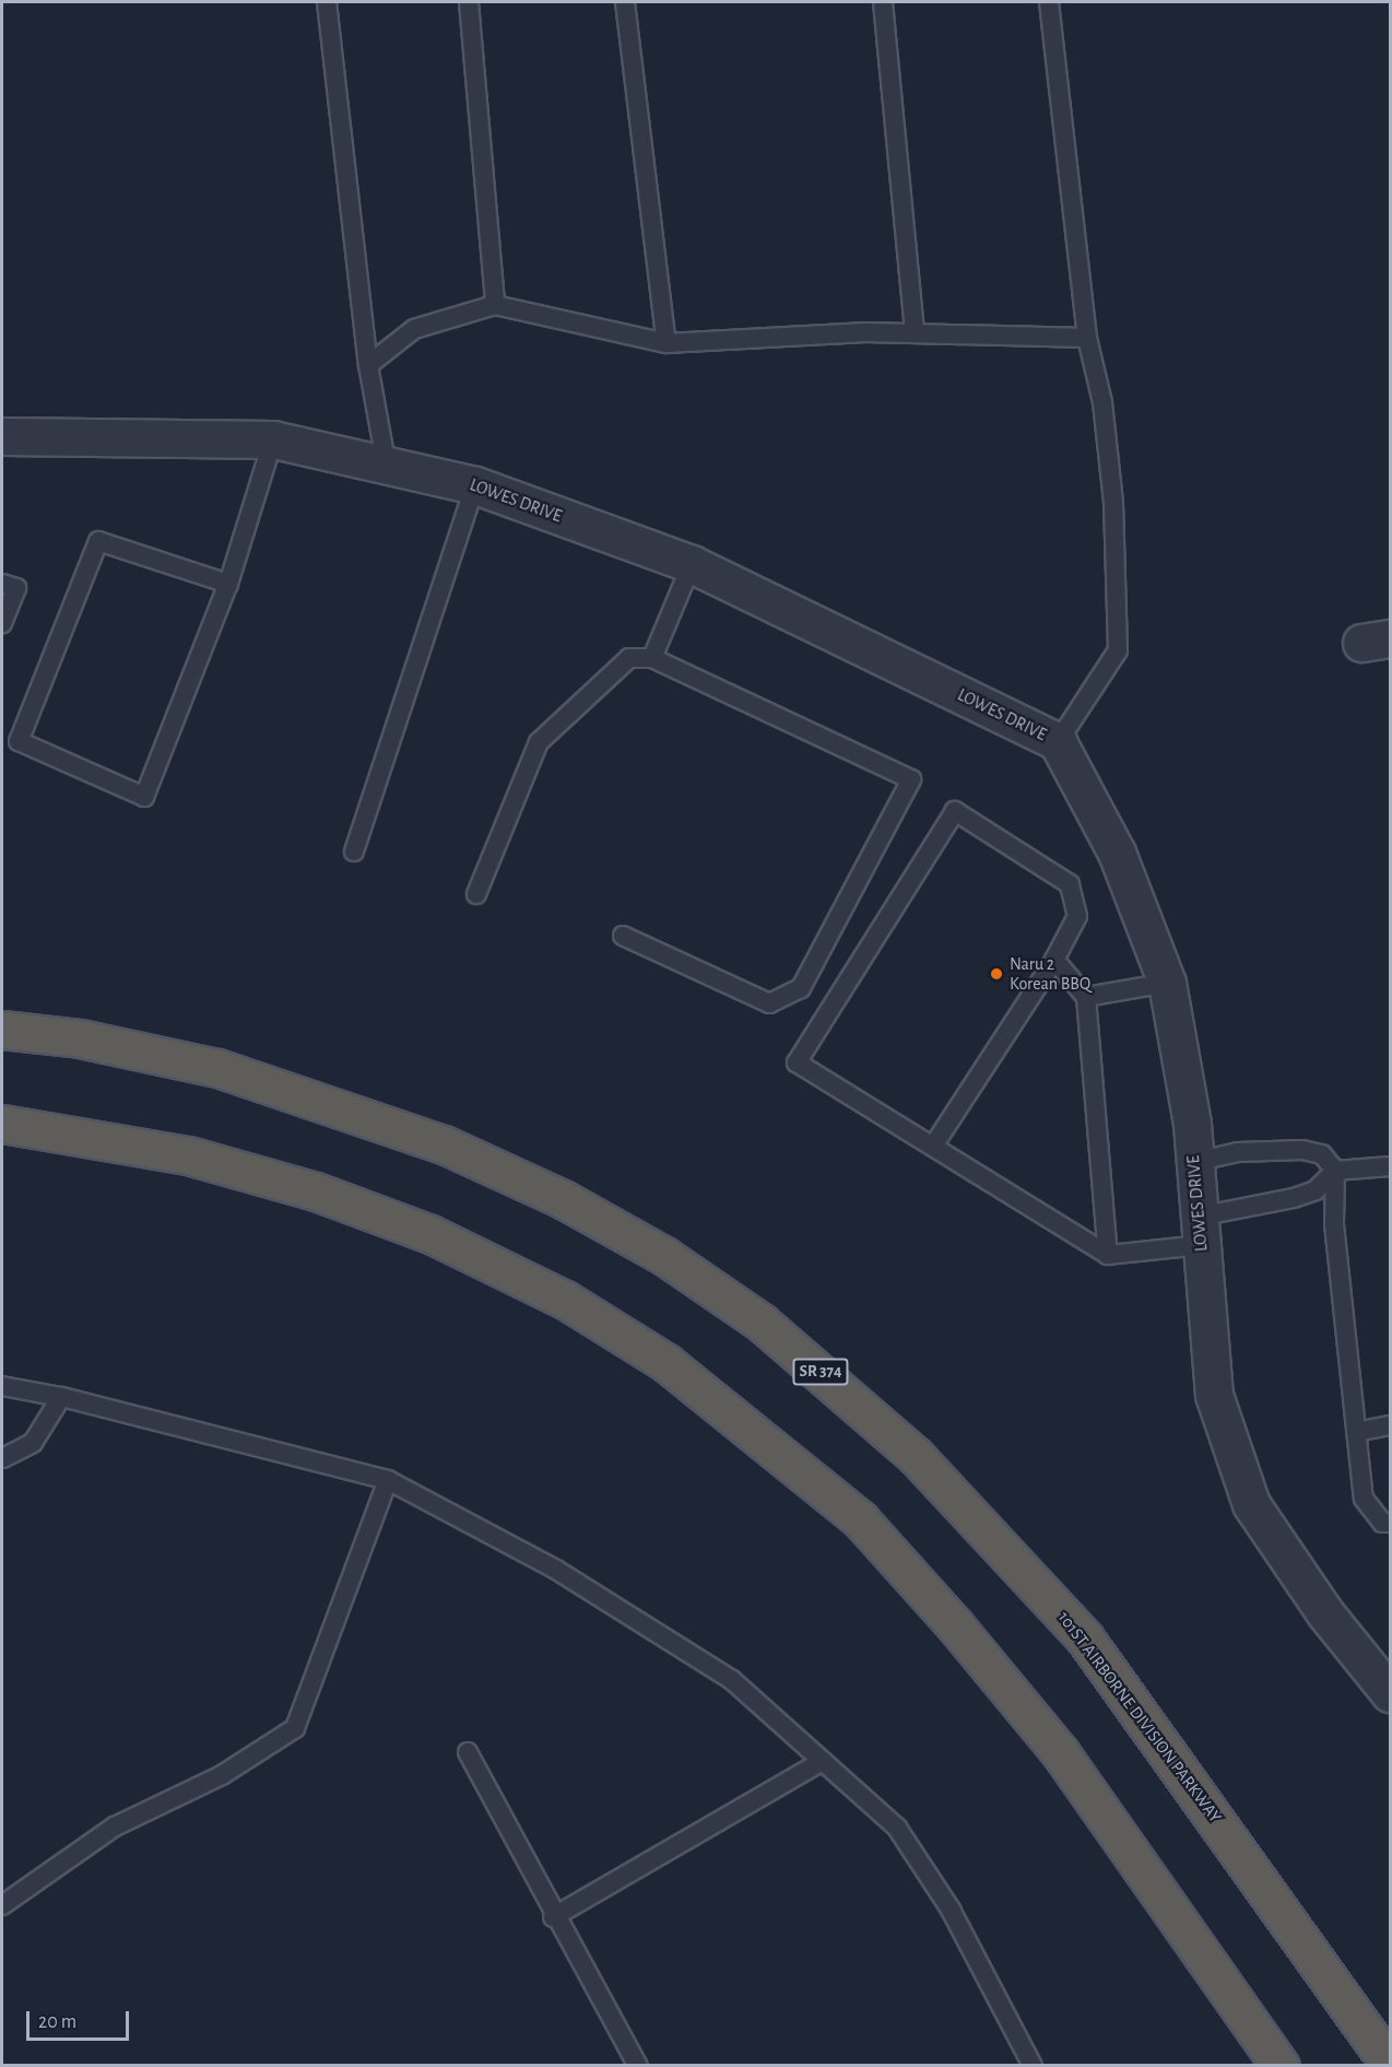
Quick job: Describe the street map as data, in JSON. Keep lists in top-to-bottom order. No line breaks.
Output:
{"streets":{"highway":["SR 374","101ST AIRBORNE DIVISION PARKWAY"],"street":["LOWES DRIVE"]},"places":["Naru 2 Korean BBQ"],"scale_bar":"20 m"}
